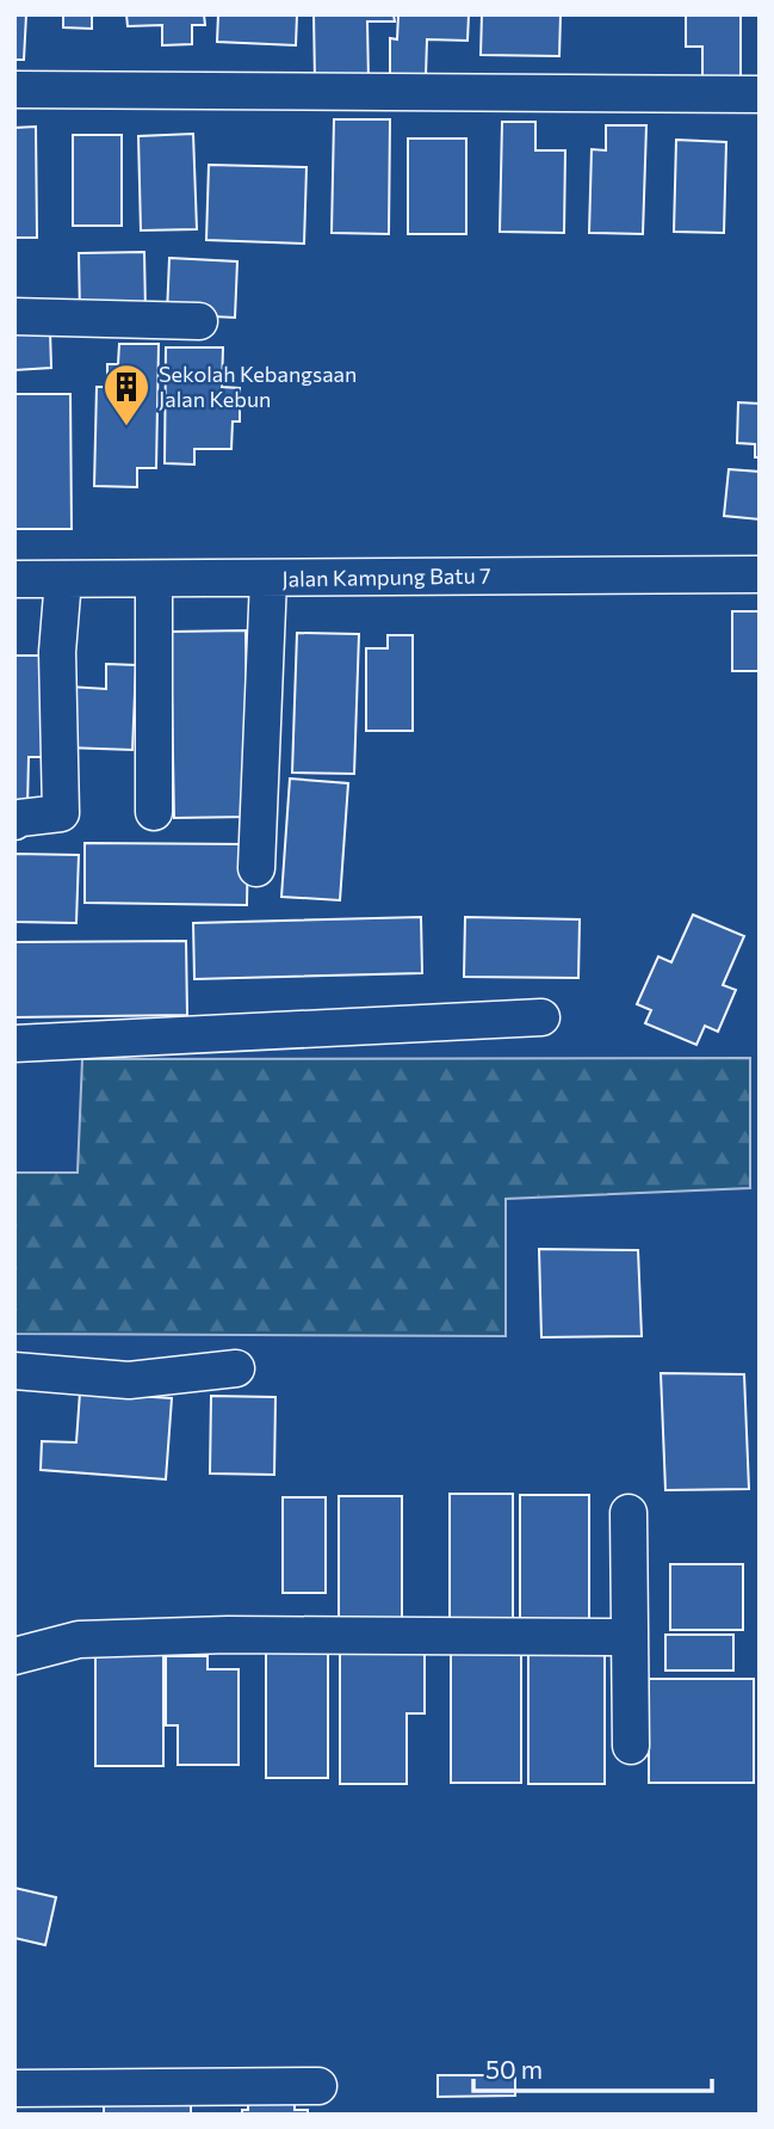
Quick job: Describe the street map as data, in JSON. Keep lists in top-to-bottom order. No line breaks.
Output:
{"streets":{"street":["Jalan Kampung Batu 7"]},"places":{"building":["Sekolah Kebangsaan Jalan Kebun"]},"scale_bar":"50 m"}
